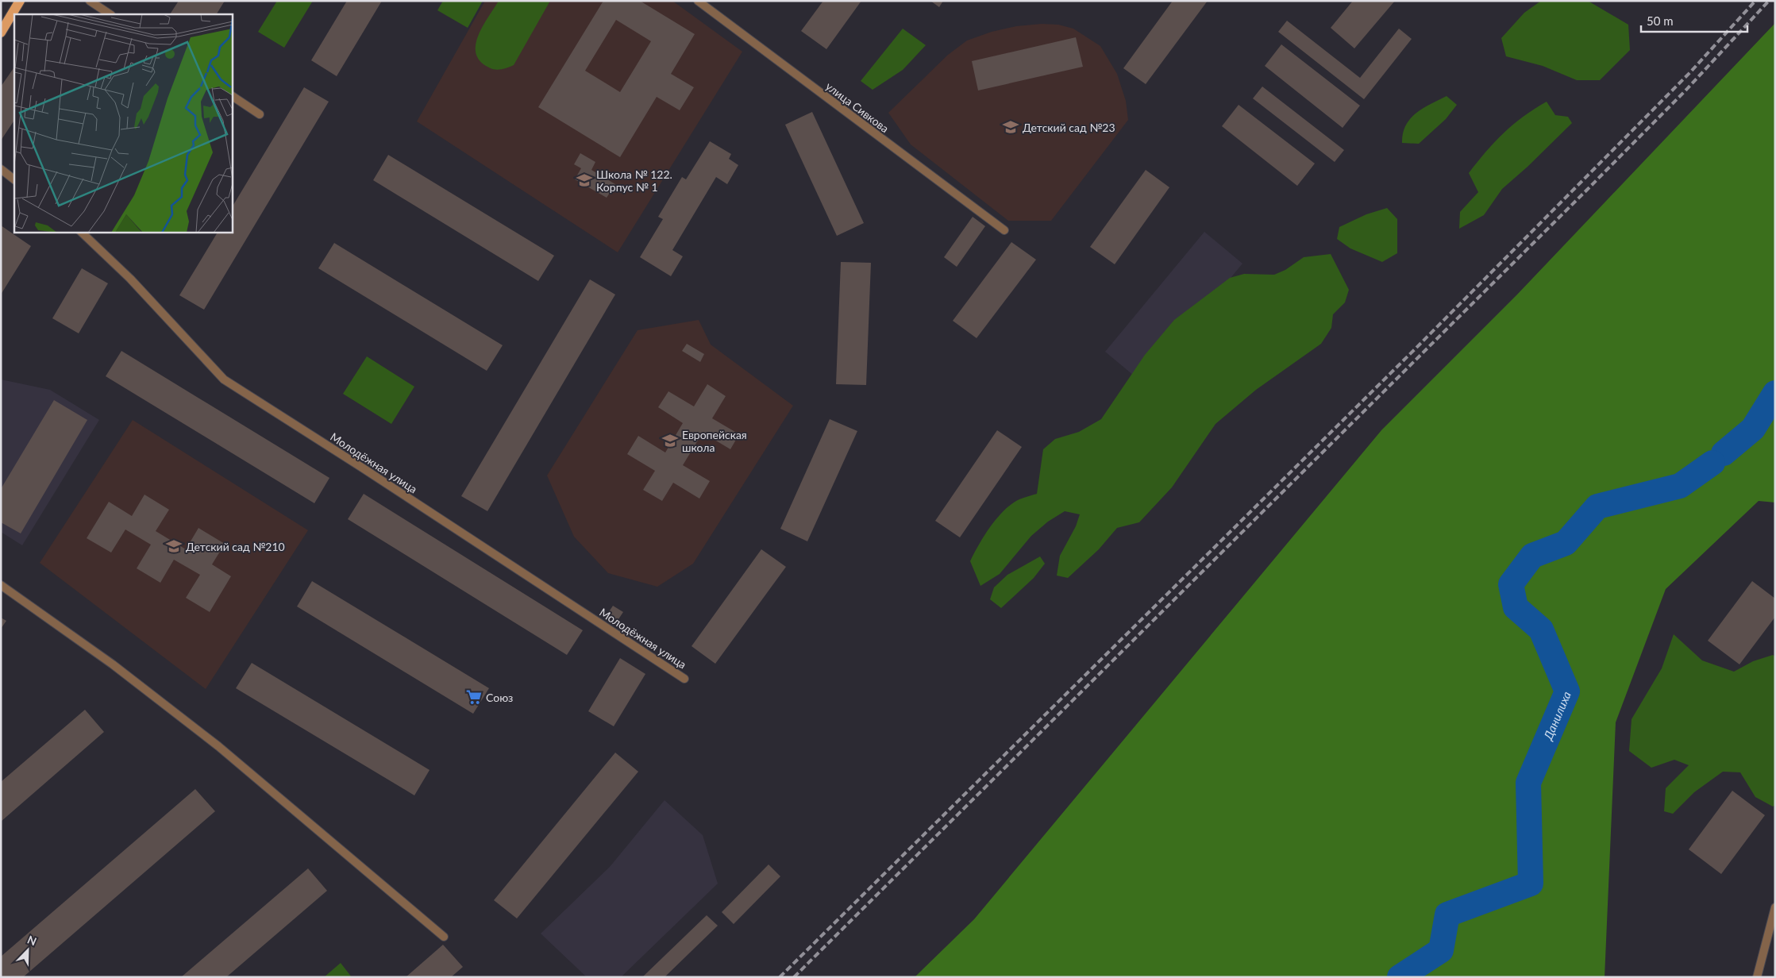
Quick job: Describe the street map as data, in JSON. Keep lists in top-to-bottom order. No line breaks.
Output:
{"streets":{"street":["улица Сивкова","Молодёжная улица"]},"water":["Данилиха"],"places":{"school or university":["Детский сад №23","Школа № 122. Корпус № 1","Европейская школа","Детский сад №210"],"supermarket":["Союз"]},"scale_bar":"50 m","north":"top right"}
